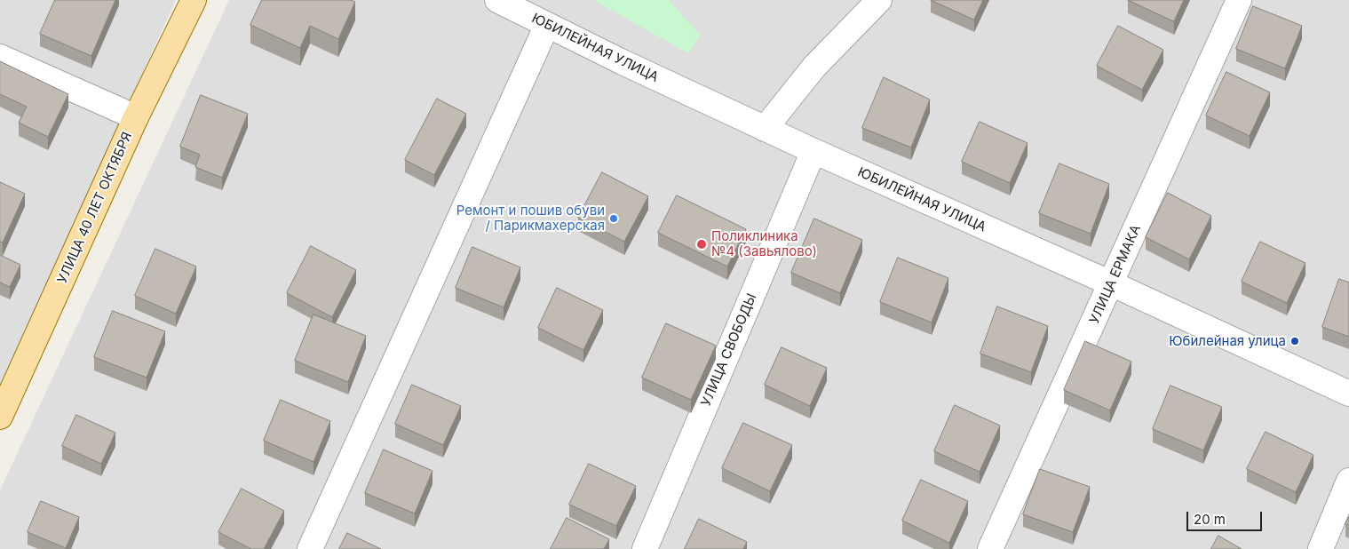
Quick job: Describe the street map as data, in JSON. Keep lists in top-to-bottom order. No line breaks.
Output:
{"streets":{"main road":["УЛИЦА 40 ЛЕТ ОКТЯБРЯ"],"street":["ЮБИЛЕЙНАЯ УЛИЦА","УЛИЦА ЕРМАКА","УЛИЦА СВОБОДЫ"]},"crossings":[["ЮБИЛЕЙНАЯ УЛИЦА","УЛИЦА ЕРМАКА"],["ЮБИЛЕЙНАЯ УЛИЦА","УЛИЦА СВОБОДЫ"]],"places":["Ремонт и пошив обуви / Парикмахерская","Поликлиника №4 (Завьялово)","Юбилейная улица"],"scale_bar":"20 m"}
